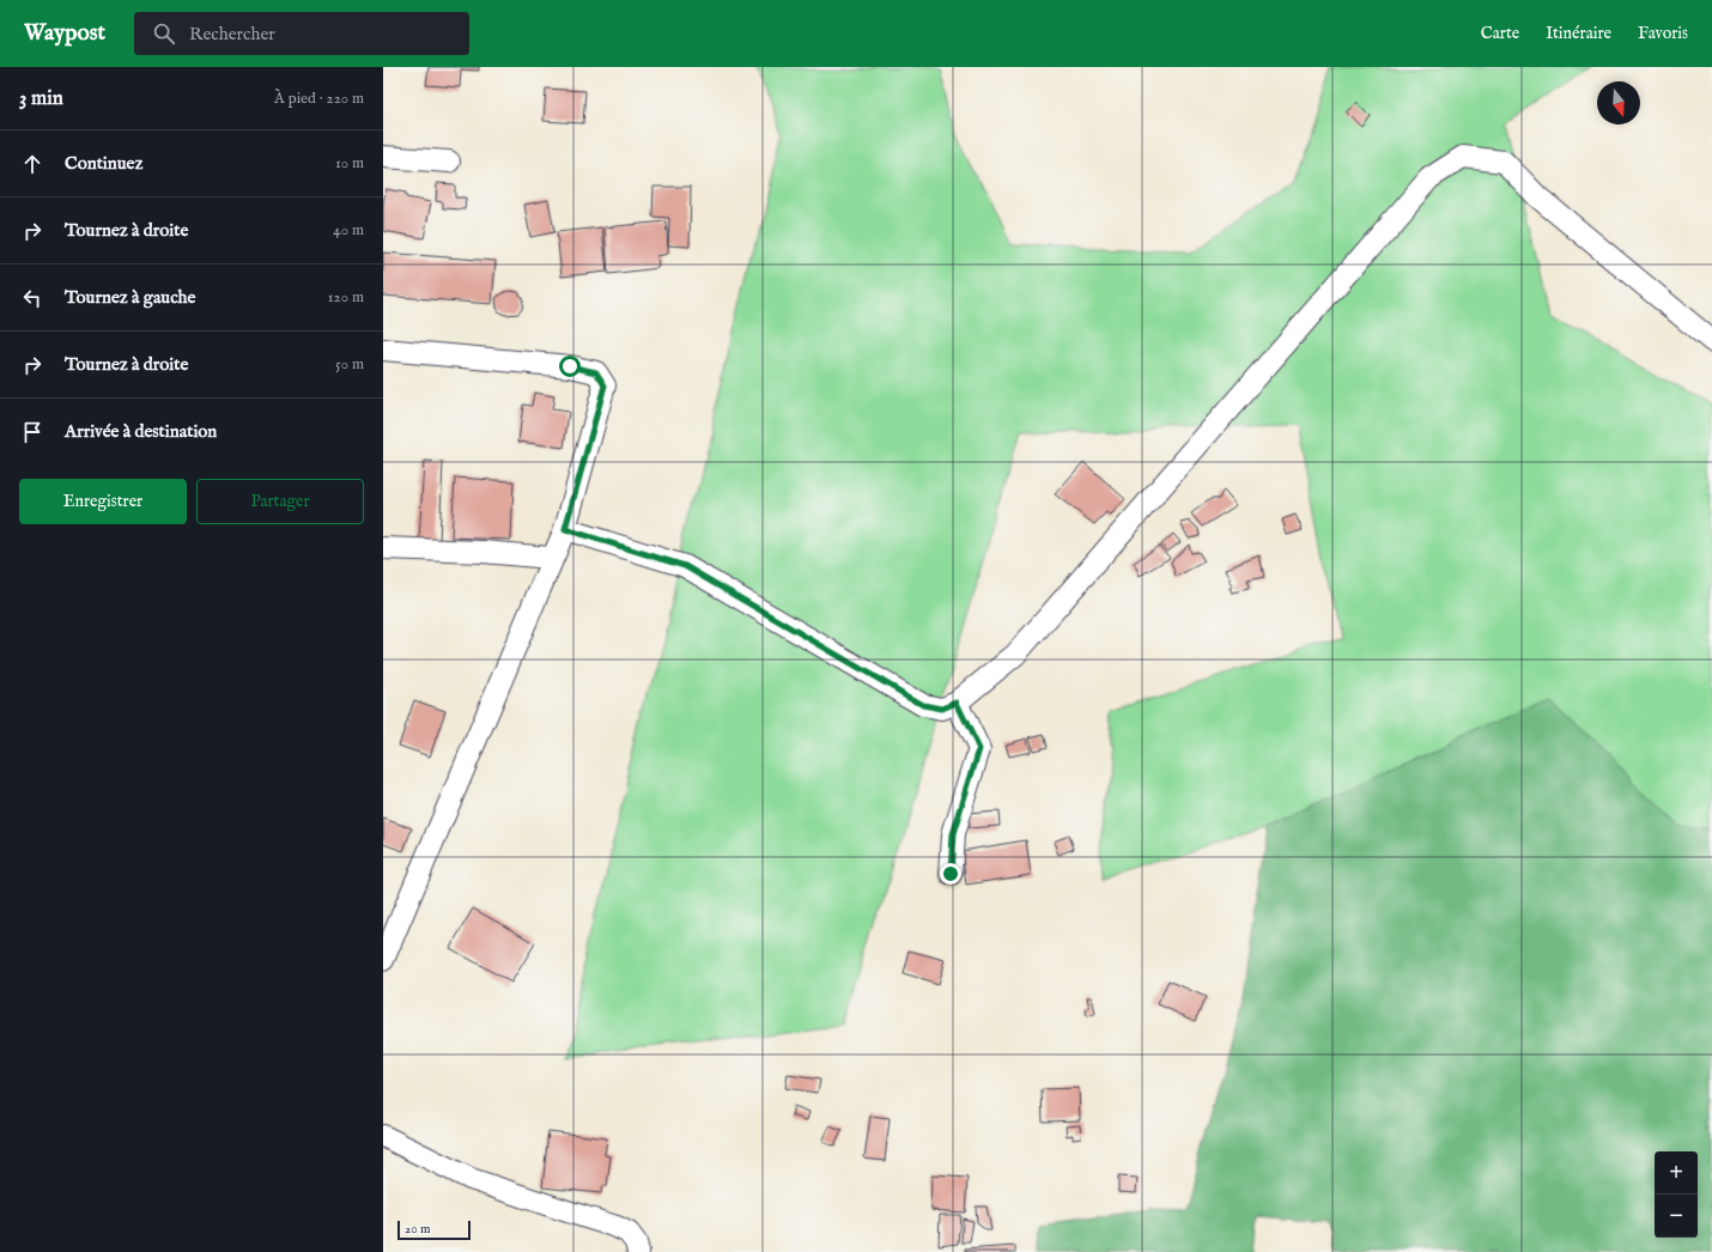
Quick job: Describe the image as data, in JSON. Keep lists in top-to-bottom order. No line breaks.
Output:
{"scale_bar":"20 m","north":"bottom","page":{"header":"Waypost","search":"Rechercher","nav":["Carte","Itinéraire","Favoris"],"heading":["3 min","À pied · 220 m"],"list":[["Continuez","10 m"],["Tournez à droite","40 m"],["Tournez à gauche","120 m"],["Tournez à droite","50 m"],"Arrivée à destination"],"buttons":["Enregistrer","Partager"],"map_buttons":["+","−"],"scale":"20 m"}}
